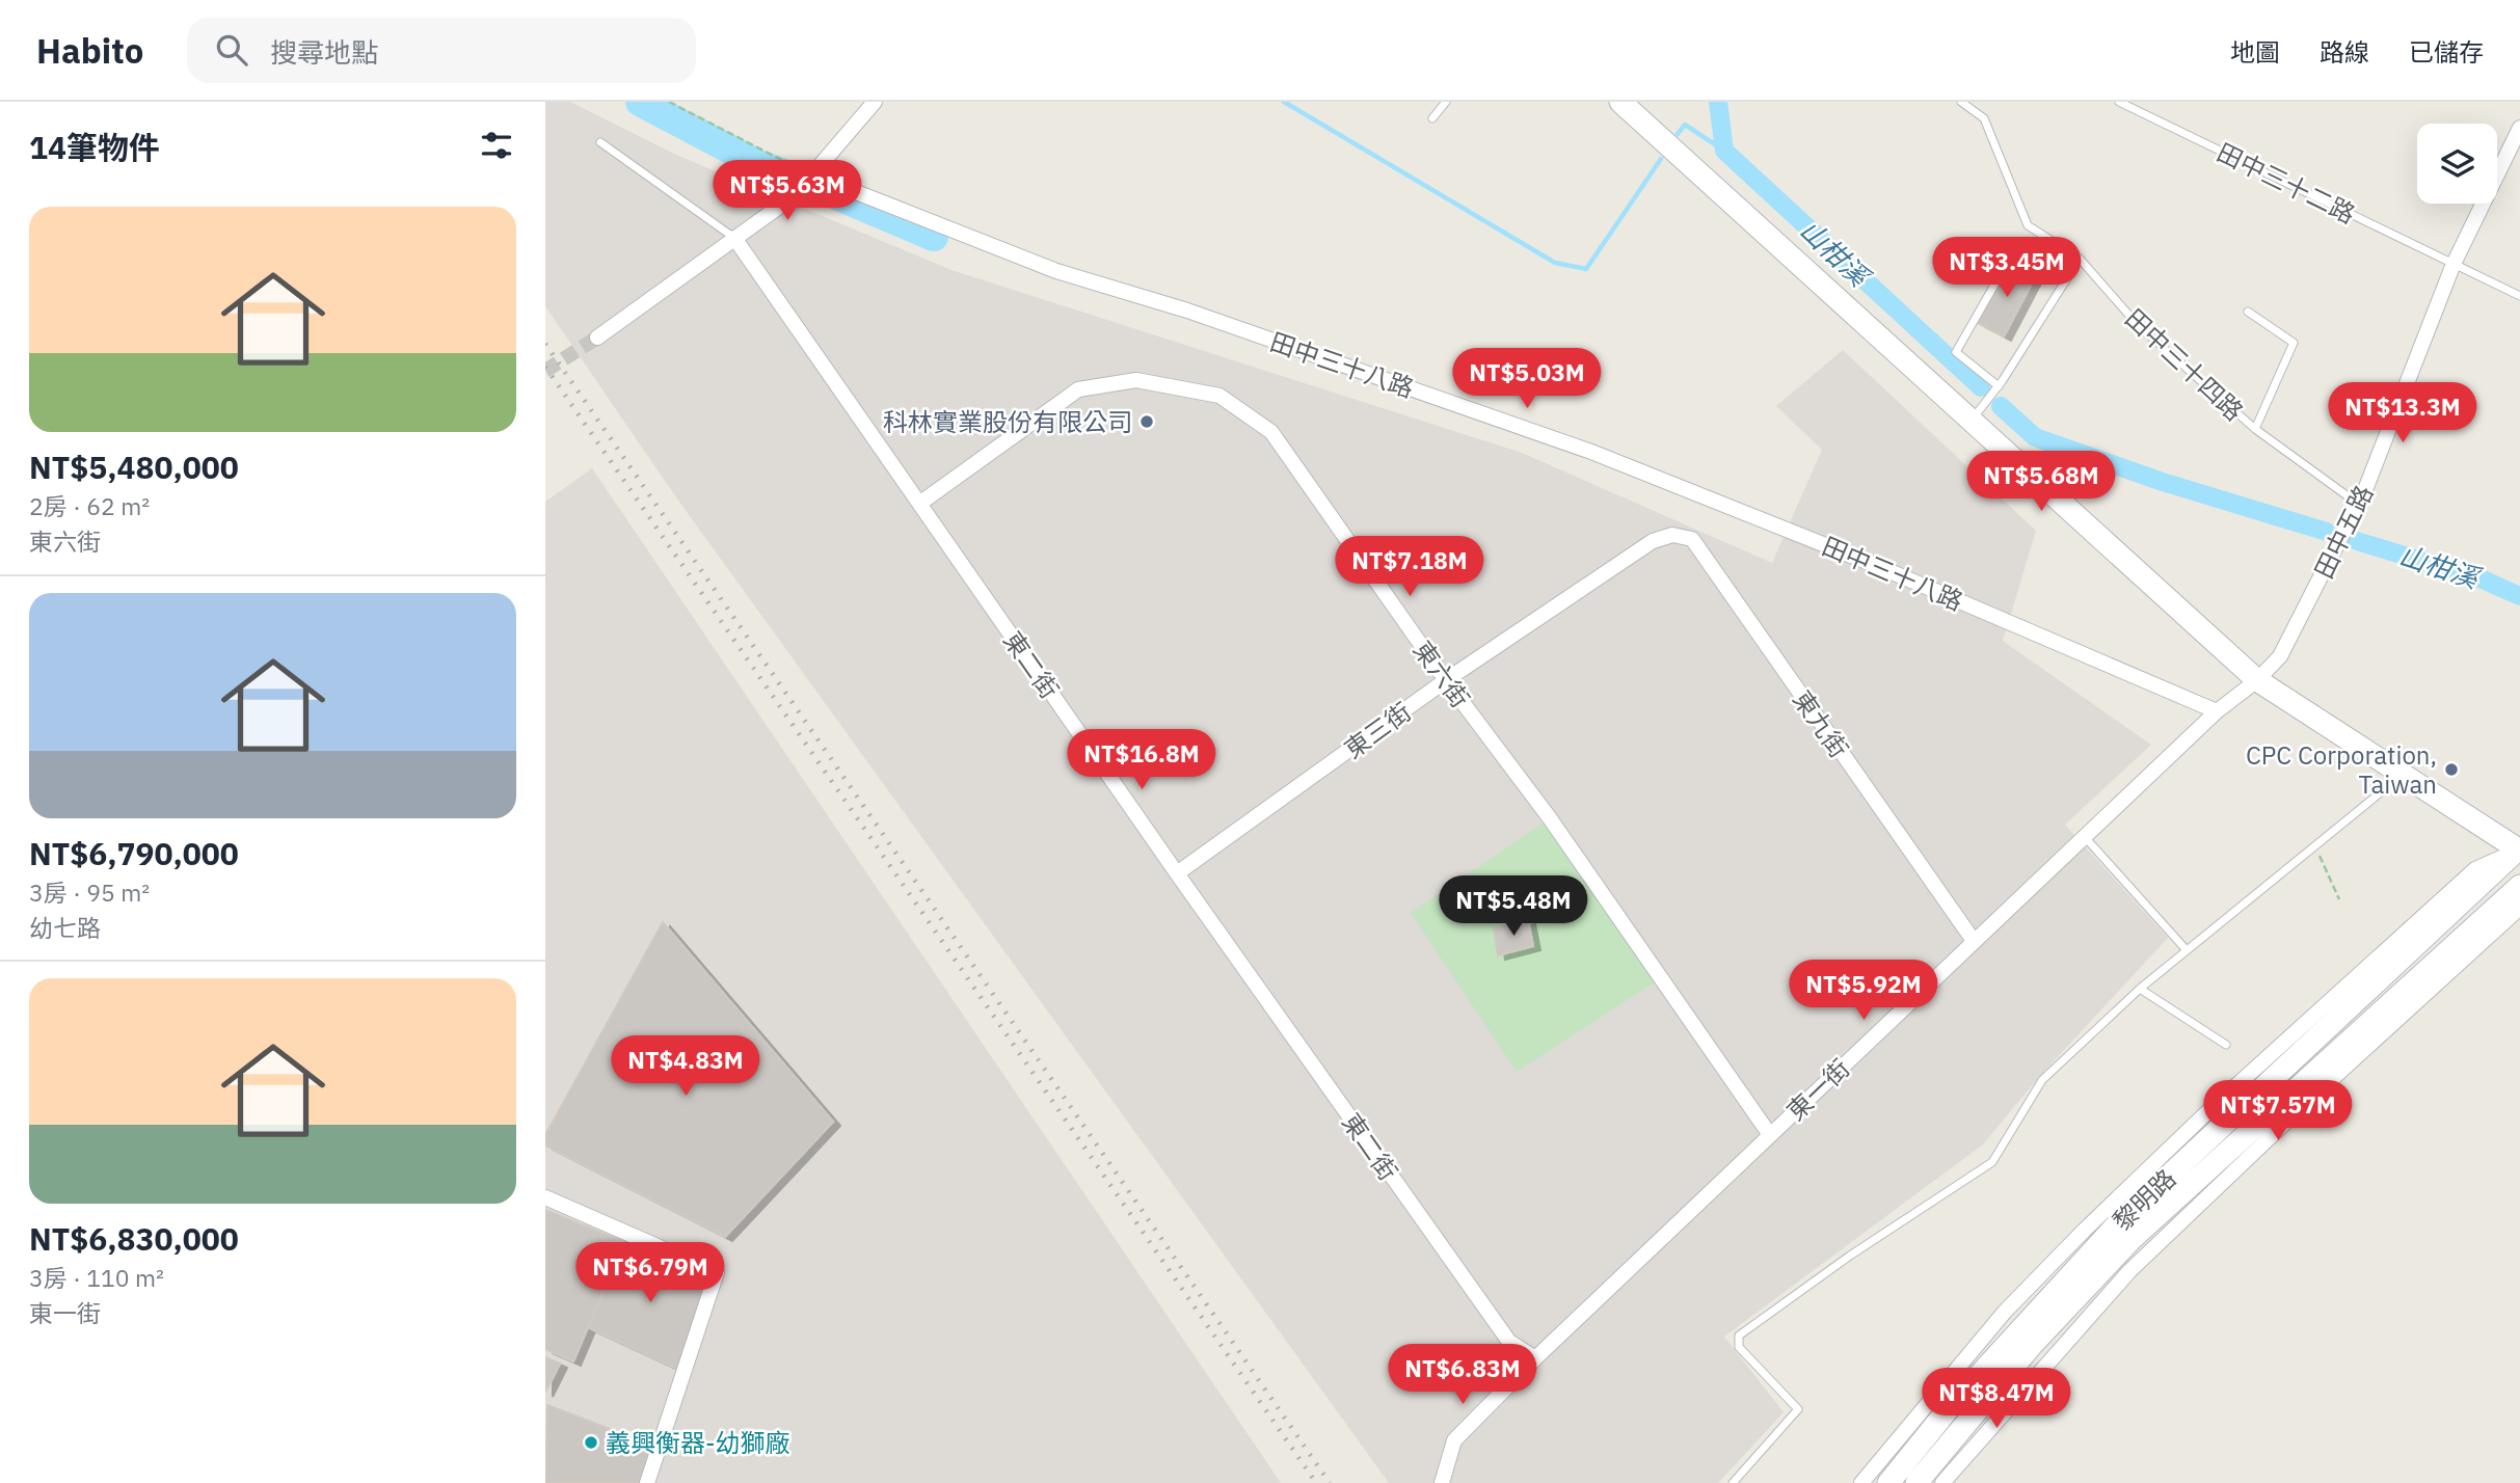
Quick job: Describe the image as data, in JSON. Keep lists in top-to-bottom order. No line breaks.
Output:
{"streets":{"street":["田中三十八路","田中五路","東二街","東六街","東九街","東三街","東一街","黎明路"],"lane":["田中三十二路","田中三十四路"]},"crossings":[["田中三十二路","田中五路"],["田中三十八路","田中五路"],["田中三十八路","東一街"],["田中三十四路","田中五路"],["田中五路","東一街"],["東二街","東六街"],["東二街","東三街"],["東二街","東一街"],["東六街","東三街"],["東六街","東一街"],["東九街","東三街"],["東九街","東一街"]],"water":["山柑溪"],"places":["科林實業股份有限公司","CPC Corporation, Taiwan","義興衡器-幼獅廠"],"page":{"header":"Habito","search":"搜尋地點","nav":["地圖","路線","已儲存"],"heading":"14筆物件","price":["NT$5.63M","NT$3.45M","NT$5.03M","NT$13.3M","NT$5.68M","NT$7.18M","NT$16.8M","NT$5.48M","NT$5.92M","NT$4.83M","NT$7.57M","NT$6.79M","NT$6.83M","NT$8.47M"],"list":[{"name":"NT$5,480,000","note":"2房 · 62 m² · 東六街"},{"name":"NT$6,790,000","note":"3房 · 95 m² · 幼七路"},{"name":"NT$6,830,000","note":"3房 · 110 m² · 東一街"}]}}
